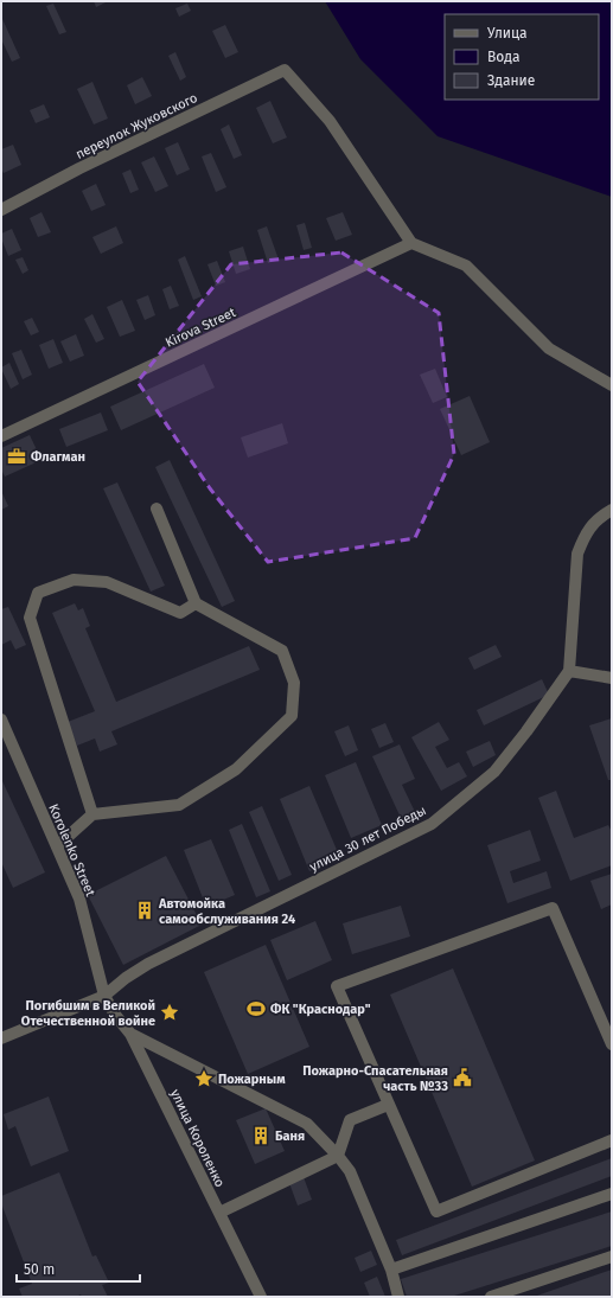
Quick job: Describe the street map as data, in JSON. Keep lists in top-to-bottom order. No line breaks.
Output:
{"streets":{"street":["переулок Жуковского","Kirova Street","улица 30 лет Победы","Korolenko Street","улица Короленко"]},"crossings":[["переулок Жуковского","Kirova Street"],["улица 30 лет Победы","Korolenko Street"],["улица 30 лет Победы","улица Короленко"],["Korolenko Street","улица Короленко"]],"places":{"office":["Флагман"],"building":["Автомойка самообслуживания 24","Баня"],"sports":["ФК \"Краснодар\""],"place":["Погибшим в Великой Отечественной войне","Пожарным"],"public building":["Пожарно-Спасательная часть №33"]},"legend":["Улица","Вода","Здание"],"scale_bar":"50 m"}
